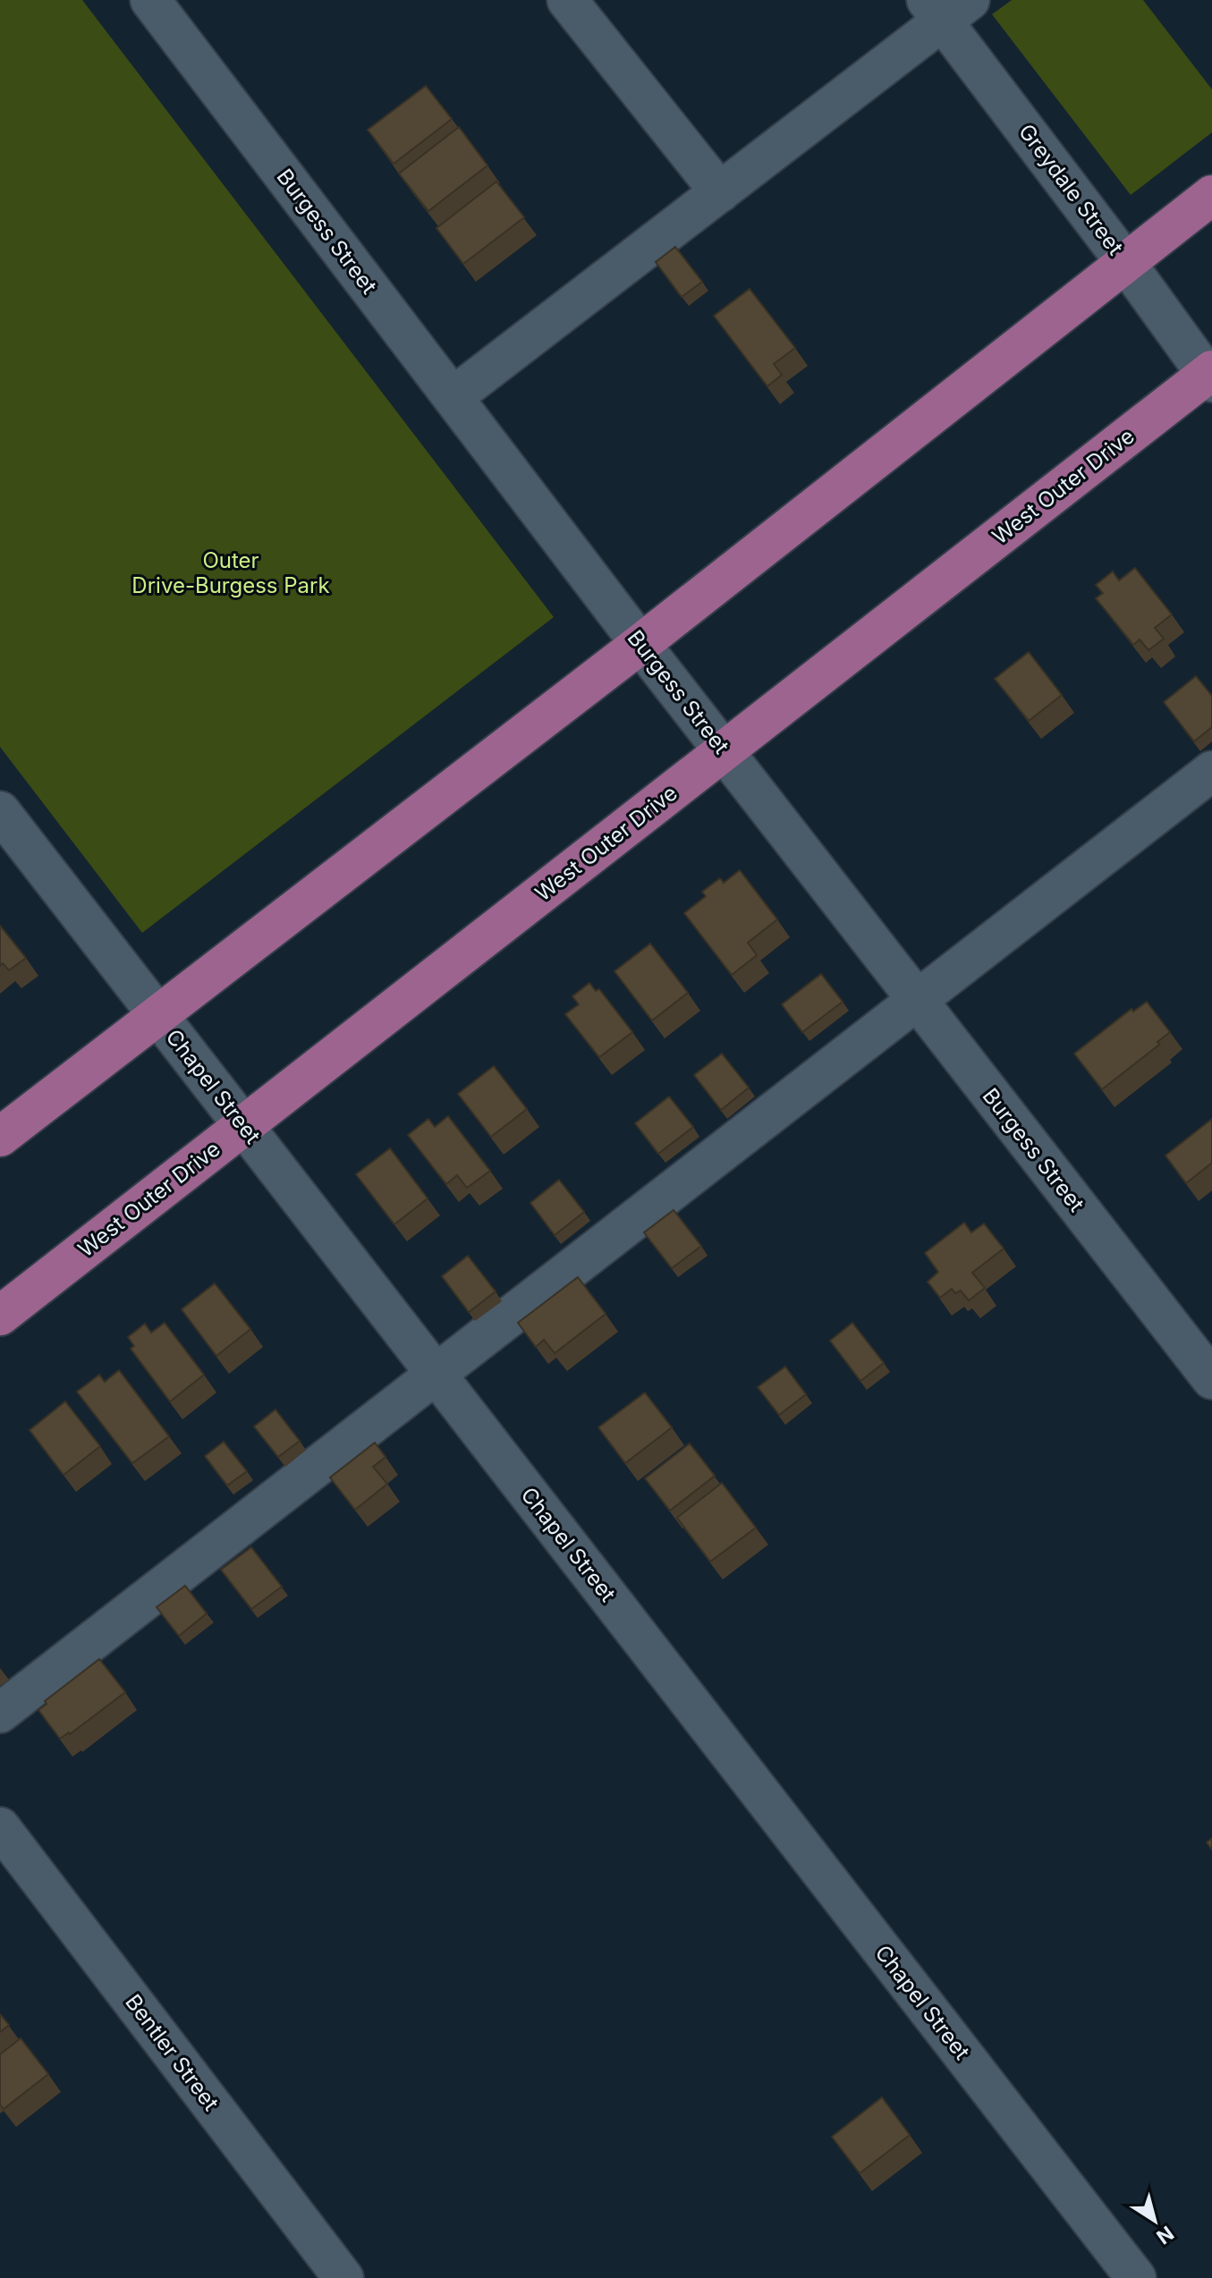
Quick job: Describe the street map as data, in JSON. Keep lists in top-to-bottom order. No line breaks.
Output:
{"streets":{"main road":["West Outer Drive"],"street":["Greydale Street","Burgess Street","Chapel Street","Bentler Street"]},"crossings":[["Greydale Street","West Outer Drive"],["Burgess Street","West Outer Drive"],["West Outer Drive","Chapel Street"]],"parks":["Outer Drive-Burgess Park"],"north":"bottom right"}
